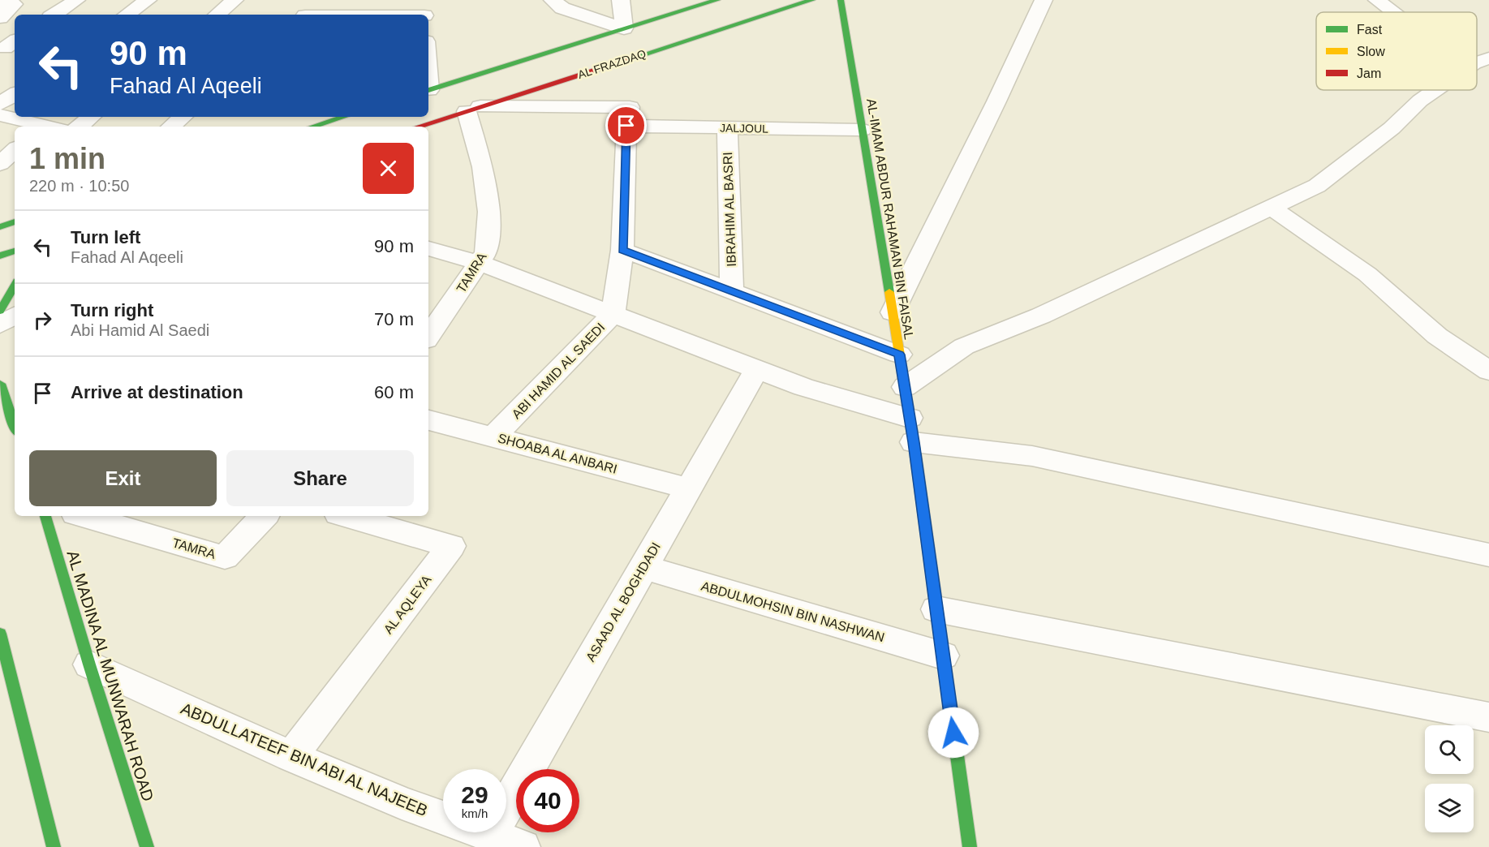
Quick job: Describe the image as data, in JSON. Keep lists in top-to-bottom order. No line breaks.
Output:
{"streets":{"main road":["AL FRAZDAQ","AL-IMAM ABDUR RAHAMAN BIN FAISAL","AL MADINA AL MUNWARAH ROAD"],"street":["JALJOUL","IBRAHIM AL BASRI","TAMRA","ABI HAMID AL SAEDI","SHOABA AL ANBARI","ASAAD AL BOGHDADI","AL AQLEYA","ABDULMOHSIN BIN NASHWAN","ABDULLATEEF BIN ABI AL NAJEEB"]},"crossings":[["AL FRAZDAQ","TAMRA"],["AL FRAZDAQ","ABI HAMID AL SAEDI"],["JALJOUL","IBRAHIM AL BASRI"],["JALJOUL","AL-IMAM ABDUR RAHAMAN BIN FAISAL"],["JALJOUL","ABI HAMID AL SAEDI"],["AL-IMAM ABDUR RAHAMAN BIN FAISAL","ABDULMOHSIN BIN NASHWAN"],["TAMRA","ABI HAMID AL SAEDI"],["ABI HAMID AL SAEDI","SHOABA AL ANBARI"],["SHOABA AL ANBARI","ASAAD AL BOGHDADI"],["ASAAD AL BOGHDADI","ABDULMOHSIN BIN NASHWAN"],["ASAAD AL BOGHDADI","ABDULLATEEF BIN ABI AL NAJEEB"],["AL AQLEYA","ABDULLATEEF BIN ABI AL NAJEEB"],["AL MADINA AL MUNWARAH ROAD","ABDULLATEEF BIN ABI AL NAJEEB"]],"legend":["Fast","Slow","Jam"],"page":{"turn":["90 m","Fahad Al Aqeeli"],"heading":["1 min","220 m · 10:50"],"list":[{"name":"Turn left","note":"Fahad Al Aqeeli","value":"90 m"},{"name":"Turn right","note":"Abi Hamid Al Saedi","value":"70 m"},{"name":"Arrive at destination","value":"60 m"}],"buttons":["Exit","Share"],"speed":"29 km/h","limit":"40"}}
